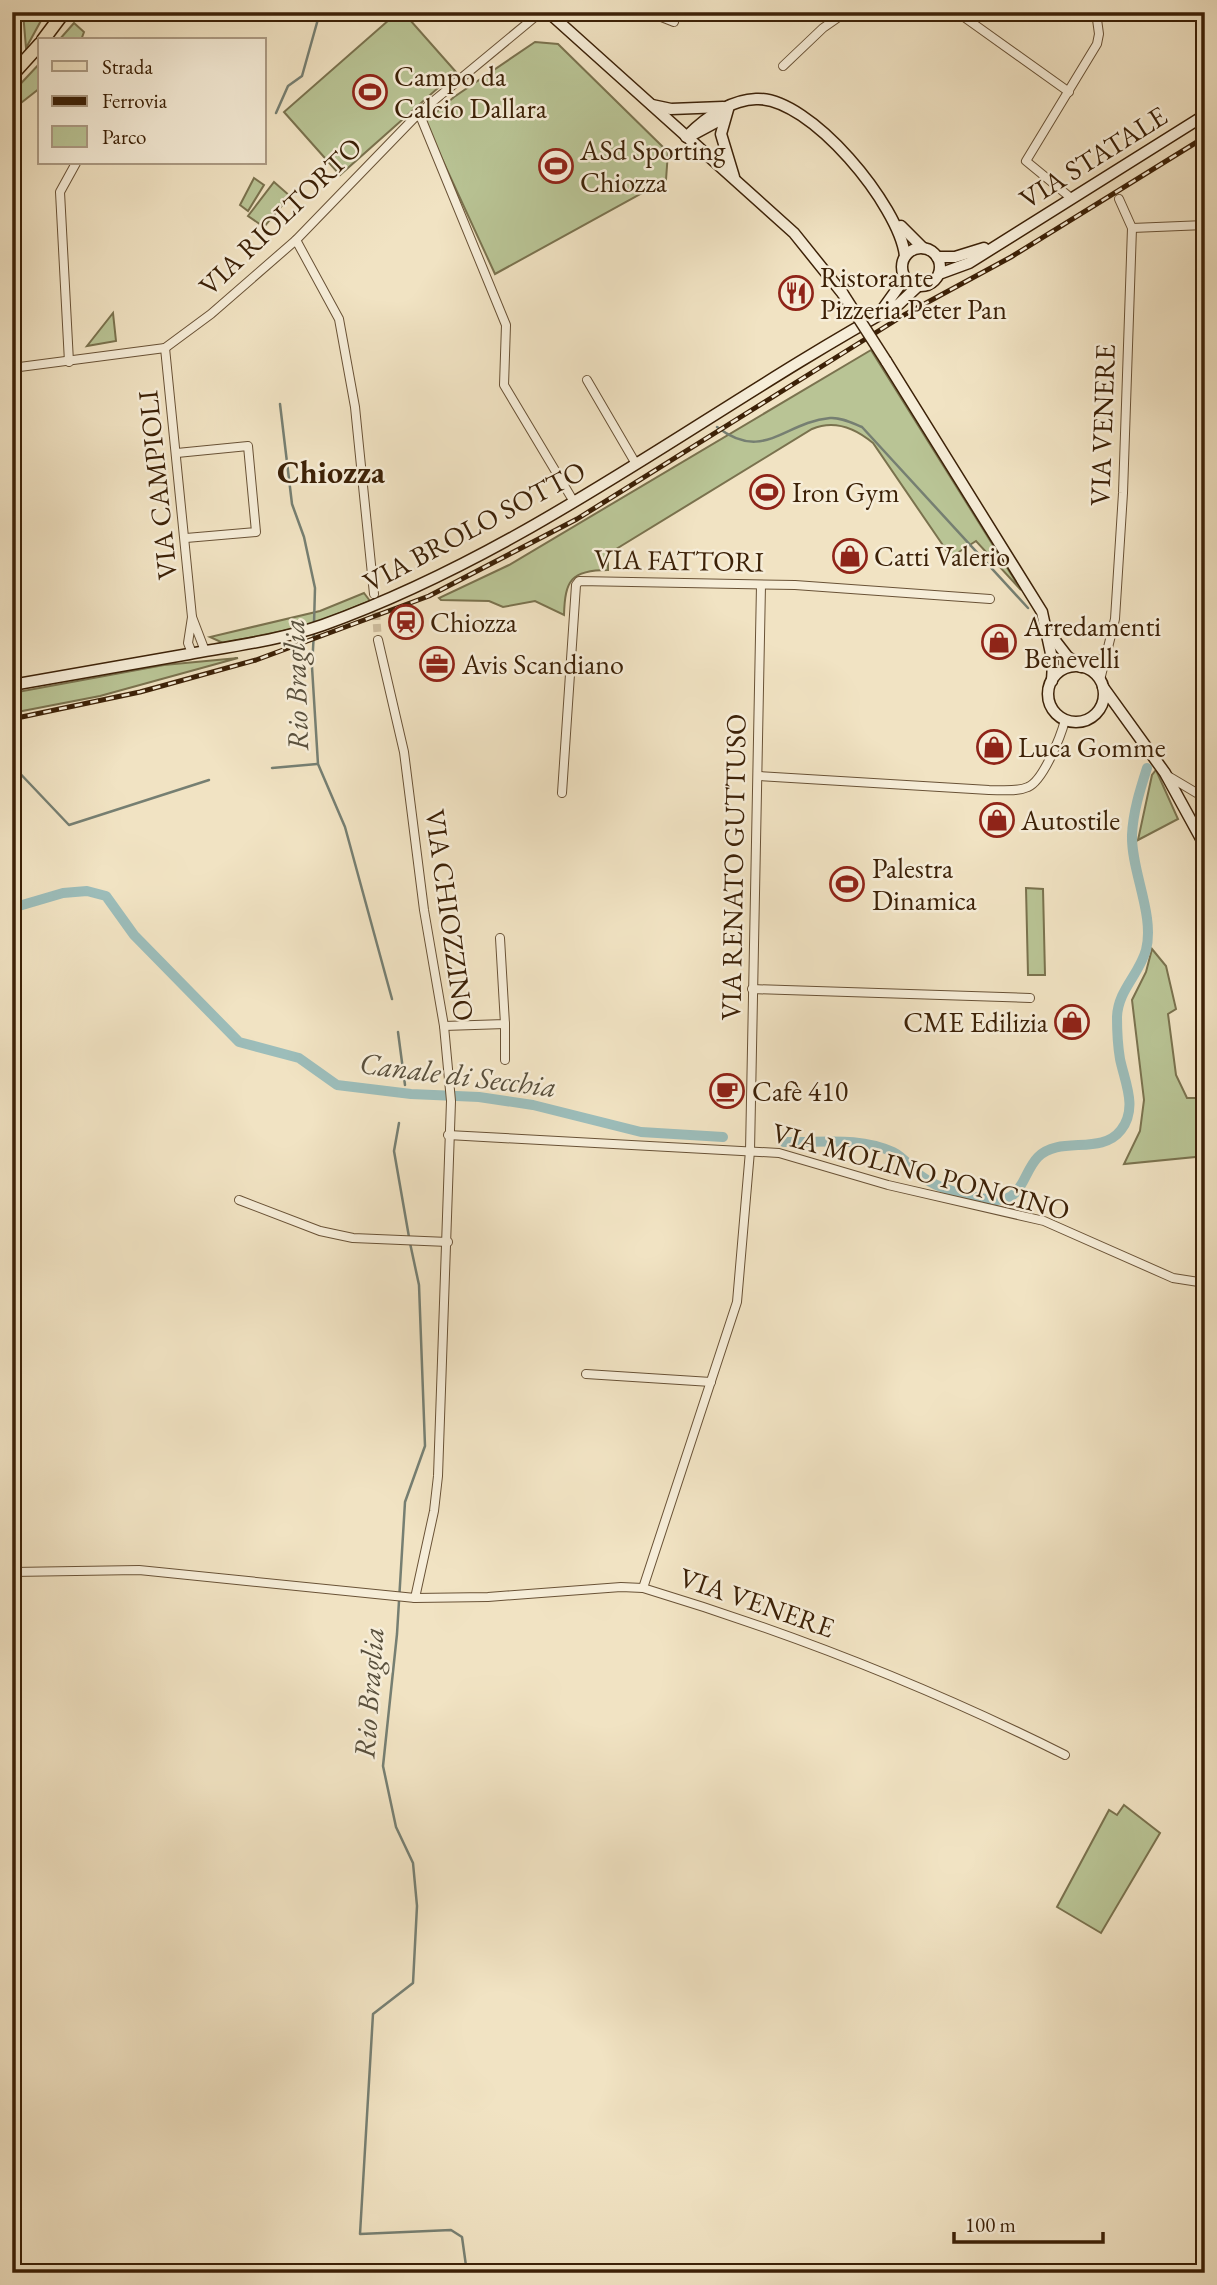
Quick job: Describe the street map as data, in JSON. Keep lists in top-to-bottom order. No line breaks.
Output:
{"streets":{"main road":["VIA STATALE","VIA BROLO SOTTO"],"street":["VIA RIOLTORTO","VIA VENERE","VIA CAMPIOLI","VIA FATTORI","VIA RENATO GUTTUSO","VIA CHIOZZINO","VIA MOLINO PONCINO"]},"crossings":[["VIA STATALE","VIA BROLO SOTTO"],["VIA RIOLTORTO","VIA CAMPIOLI"],["VIA VENERE","VIA RENATO GUTTUSO"],["VIA VENERE","VIA CHIOZZINO"],["VIA CAMPIOLI","VIA BROLO SOTTO"],["VIA FATTORI","VIA RENATO GUTTUSO"],["VIA RENATO GUTTUSO","VIA MOLINO PONCINO"],["VIA CHIOZZINO","VIA MOLINO PONCINO"]],"districts":["Chiozza"],"water":["Rio Braglia","Canale di Secchia"],"places":{"sports":["Campo da Calcio Dallara","ASd Sporting Chiozza","Iron Gym","Palestra Dinamica"],"restaurant":["Ristorante Pizzeria Peter Pan"],"shop":["Catti Valerio","Arredamenti Benevelli","Luca Gomme","Autostile","CME Edilizia"],"station":["Chiozza"],"office":["Avis Scandiano"],"cafe":["Cafè 410"]},"legend":["Strada","Ferrovia","Parco"],"scale_bar":"100 m"}
